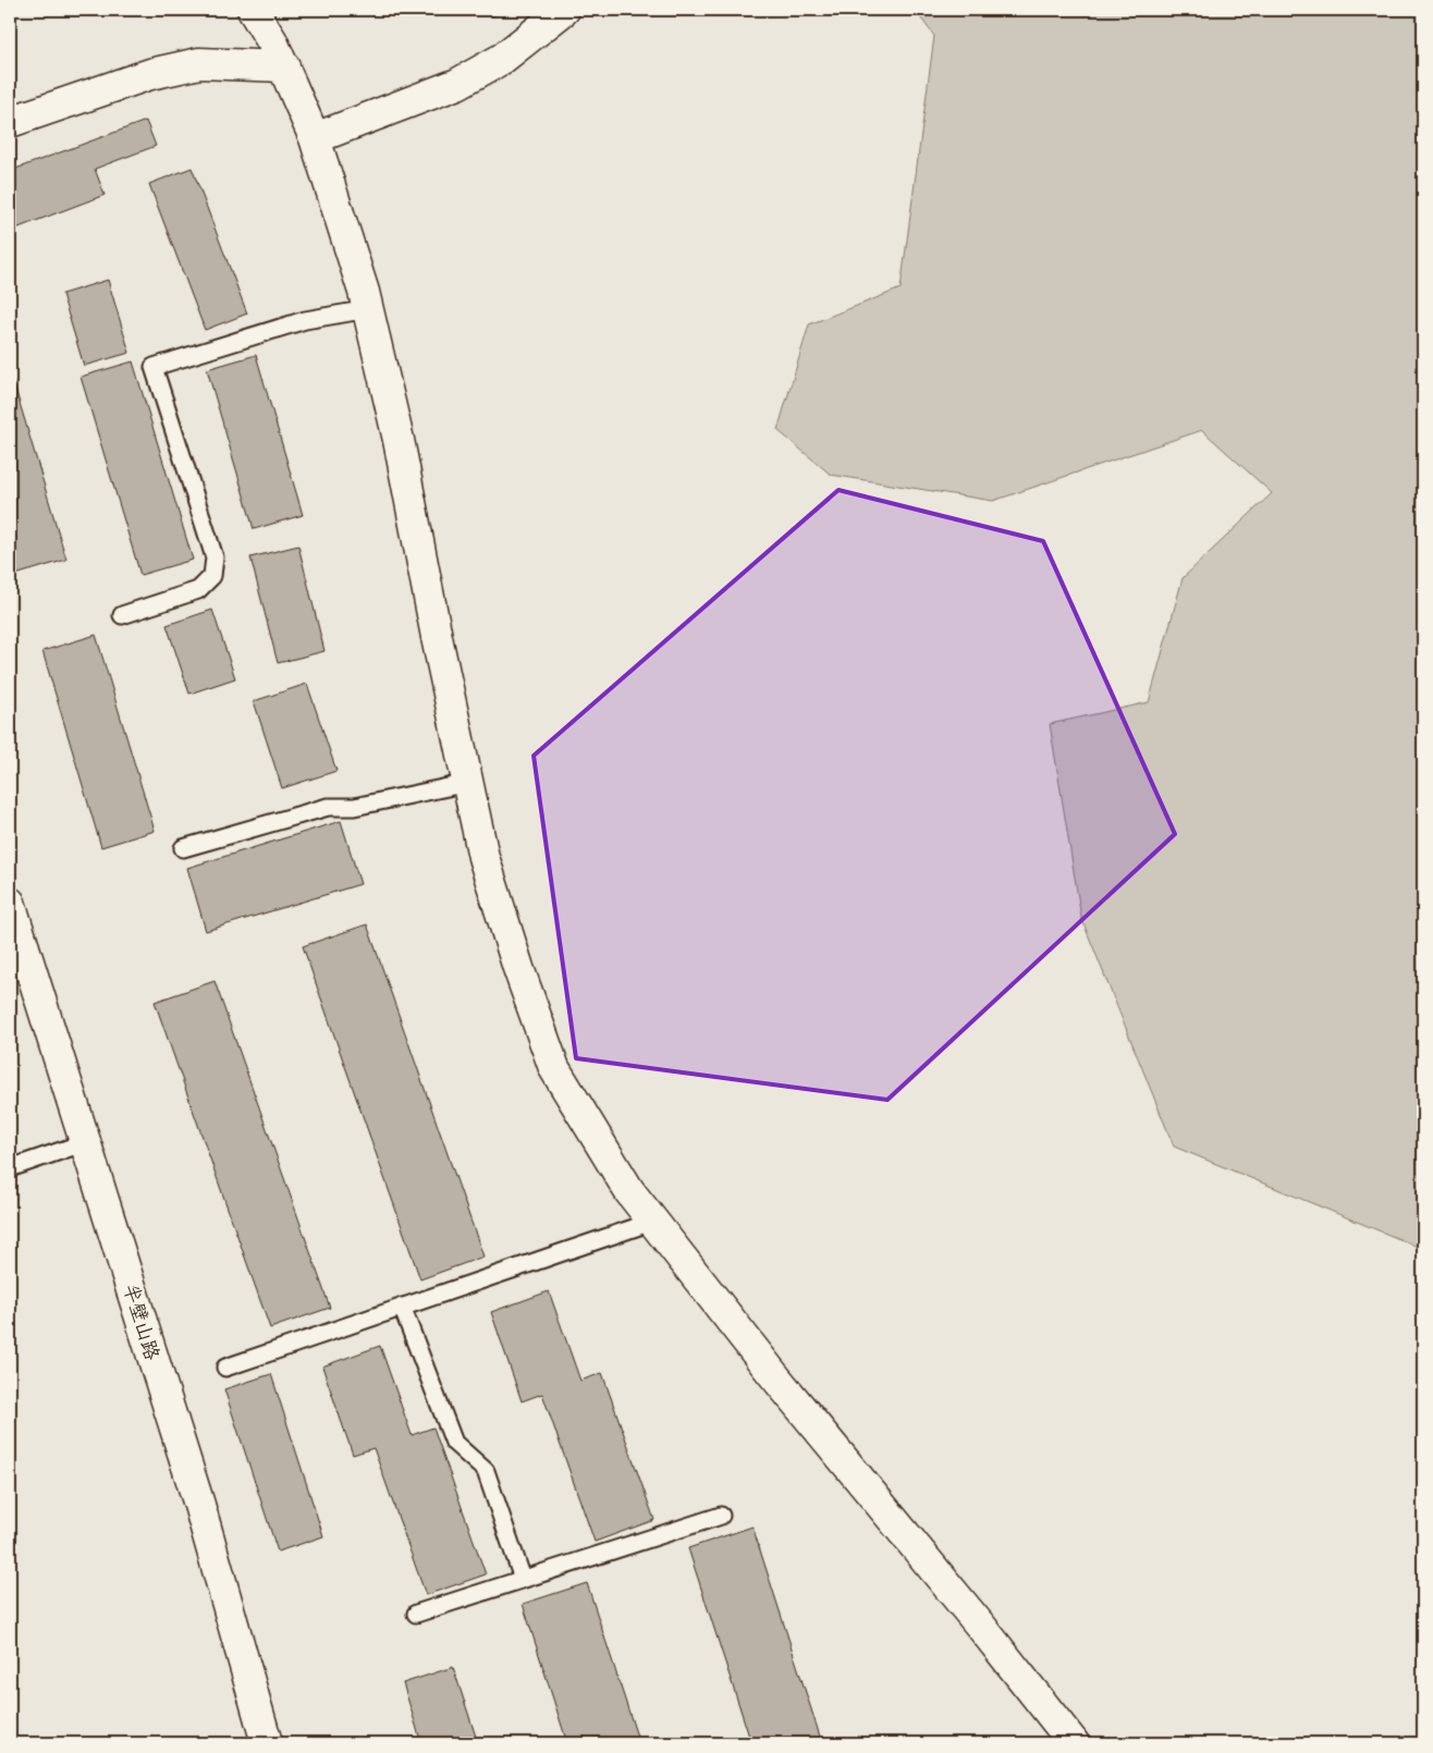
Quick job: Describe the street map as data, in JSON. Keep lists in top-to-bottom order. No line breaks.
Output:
{"streets":{"street":["半壁山路"]}}
